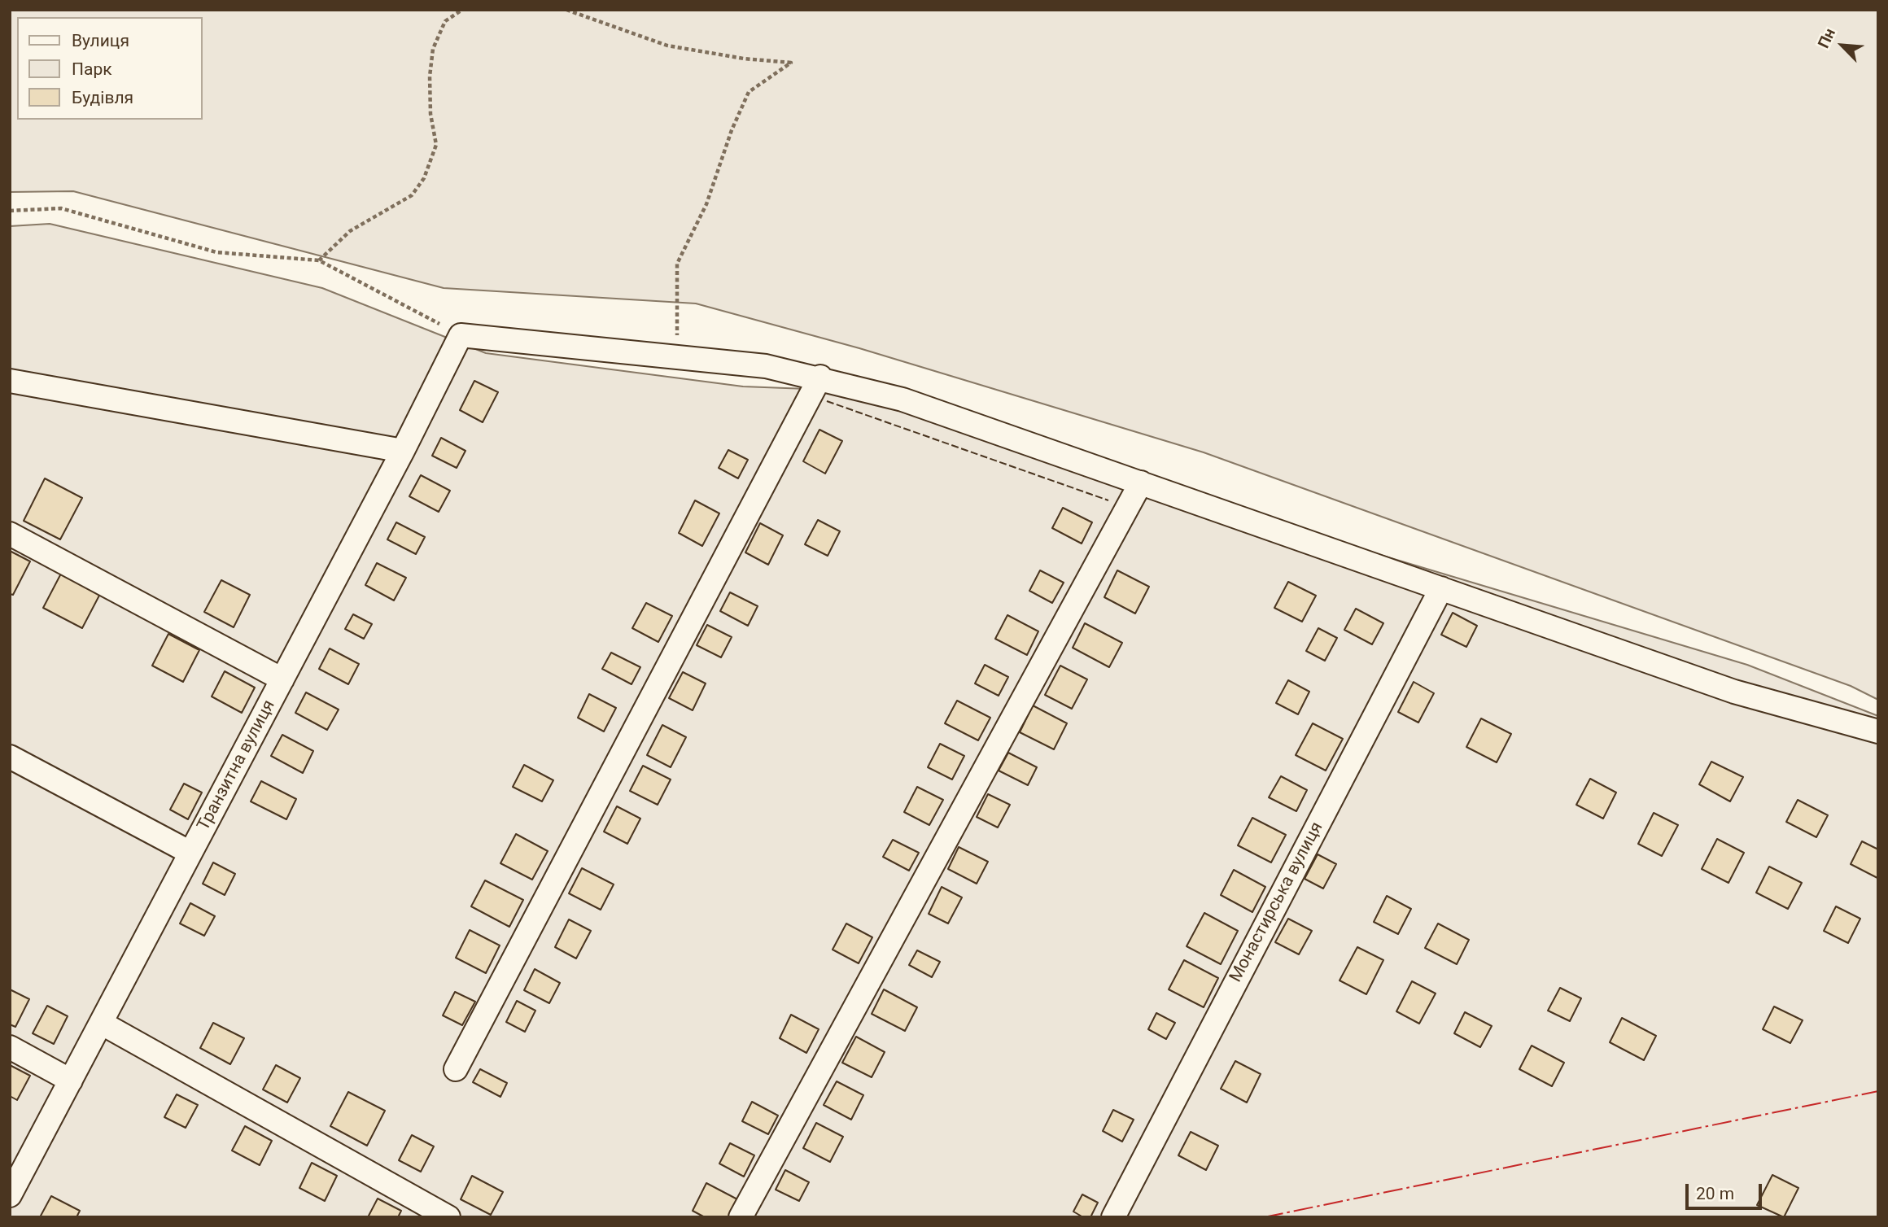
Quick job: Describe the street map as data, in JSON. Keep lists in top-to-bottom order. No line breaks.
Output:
{"streets":{"street":["Транзитна вулиця","Монастирська вулиця"]},"legend":["Вулиця","Парк","Будівля"],"scale_bar":"20 m","north":"top left"}
